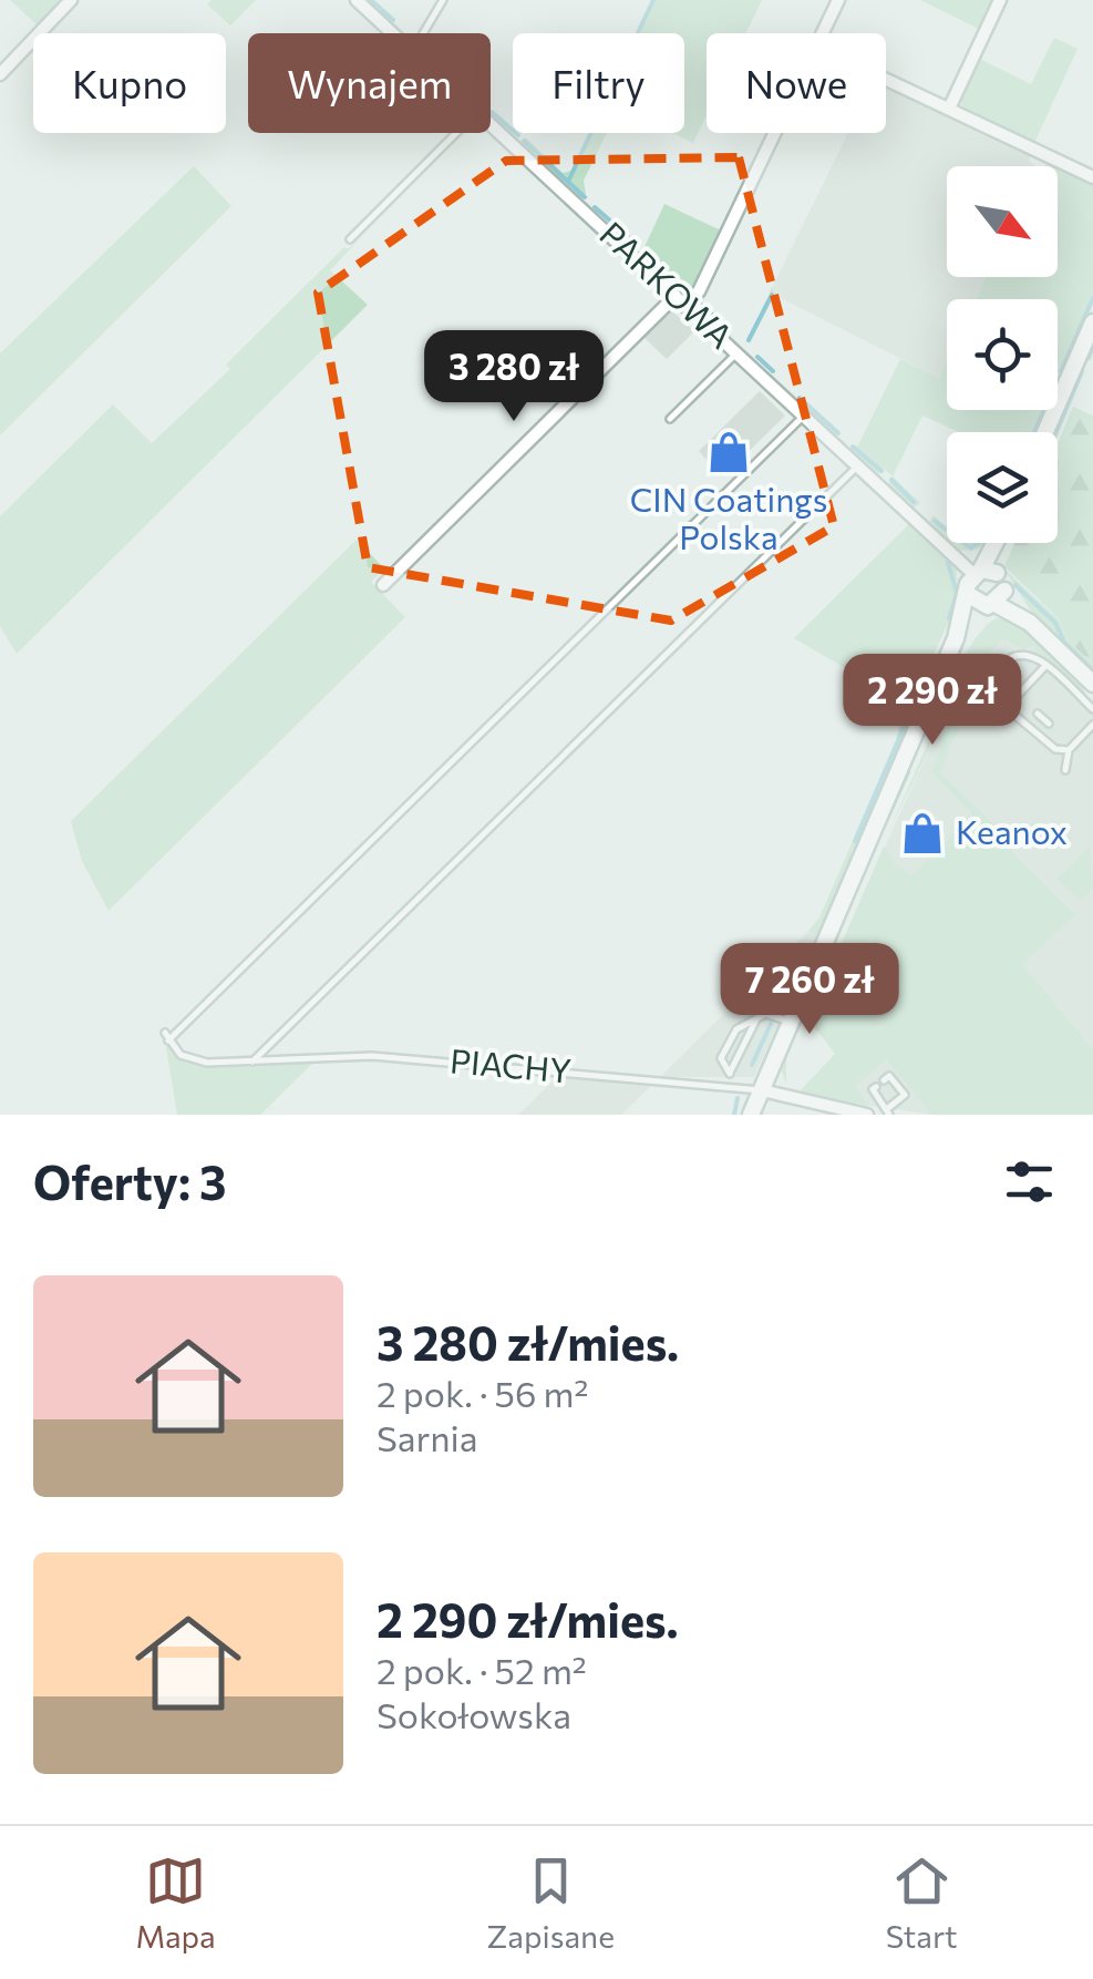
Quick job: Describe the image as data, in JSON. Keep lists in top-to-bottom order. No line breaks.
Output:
{"streets":{"street":["PARKOWA","PIACHY"]},"crossings":[["PARKOWA","PIACHY"]],"places":{"shop":["CIN Coatings Polska","Keanox"]},"north":"bottom right","page":{"chip":["Kupno","Wynajem","Filtry","Nowe"],"price":["3 280 zł","2 290 zł","7 260 zł"],"heading":"Oferty: 3","list":[{"name":"3 280 zł/mies.","note":"2 pok. · 56 m² · Sarnia"},{"name":"2 290 zł/mies.","note":"2 pok. · 52 m² · Sokołowska"}],"tabs":["Mapa","Zapisane","Start"]}}
